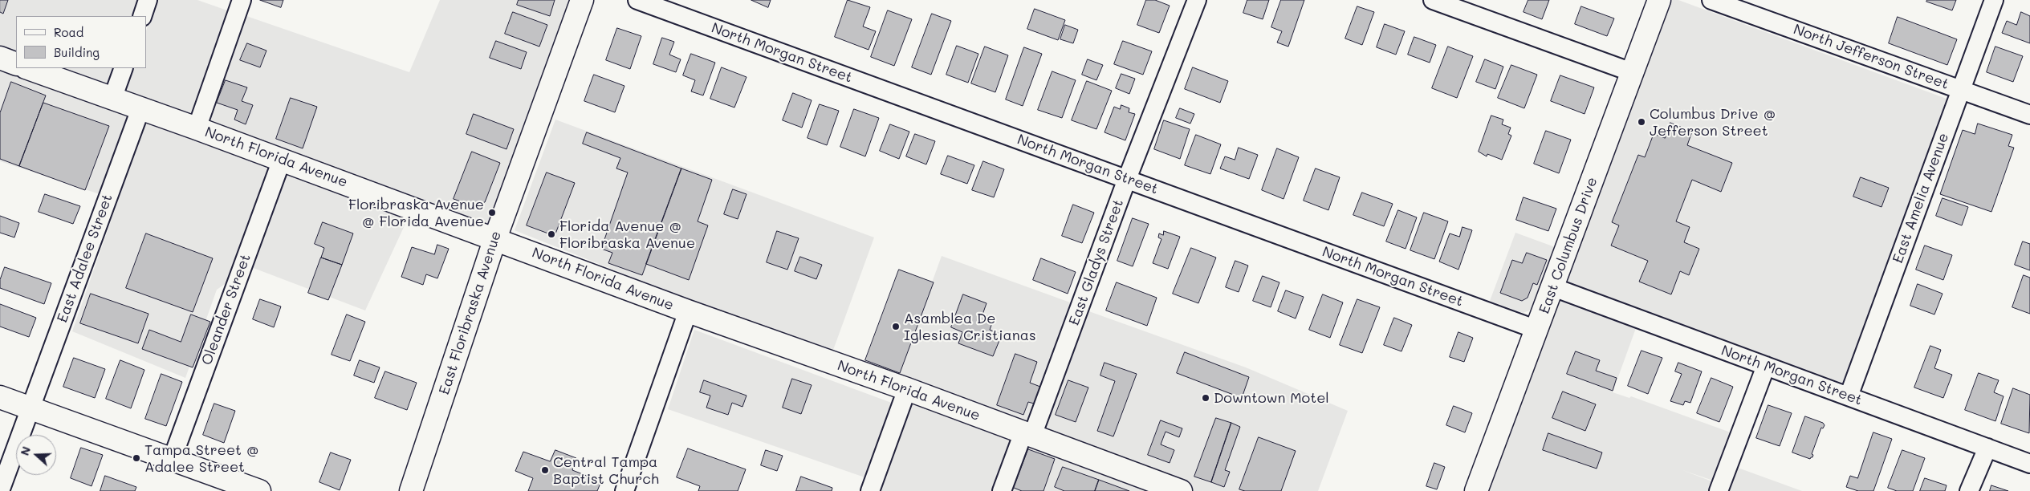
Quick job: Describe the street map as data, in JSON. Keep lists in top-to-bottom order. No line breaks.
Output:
{"streets":{"main road":["North Florida Avenue","East Columbus Drive","East Floribraska Avenue"],"street":["North Morgan Street","North Jefferson Street","East Amelia Avenue","East Adalee Street","East Gladys Street","Oleander Street"]},"crossings":[["North Morgan Street","East Amelia Avenue"],["North Morgan Street","East Columbus Drive"],["North Morgan Street","East Gladys Street"],["North Jefferson Street","East Amelia Avenue"],["North Florida Avenue","East Adalee Street"],["North Florida Avenue","East Gladys Street"],["North Florida Avenue","Oleander Street"],["North Florida Avenue","East Floribraska Avenue"]],"places":["Columbus Drive @ Jefferson Street","Floribraska Avenue @ Florida Avenue","Florida Avenue @ Floribraska Avenue","Asamblea De Iglesias Cristianas","Downtown Motel","Tampa Street @ Adalee Street","Central Tampa Baptist Church"],"legend":["Road","Building"],"north":"left"}
